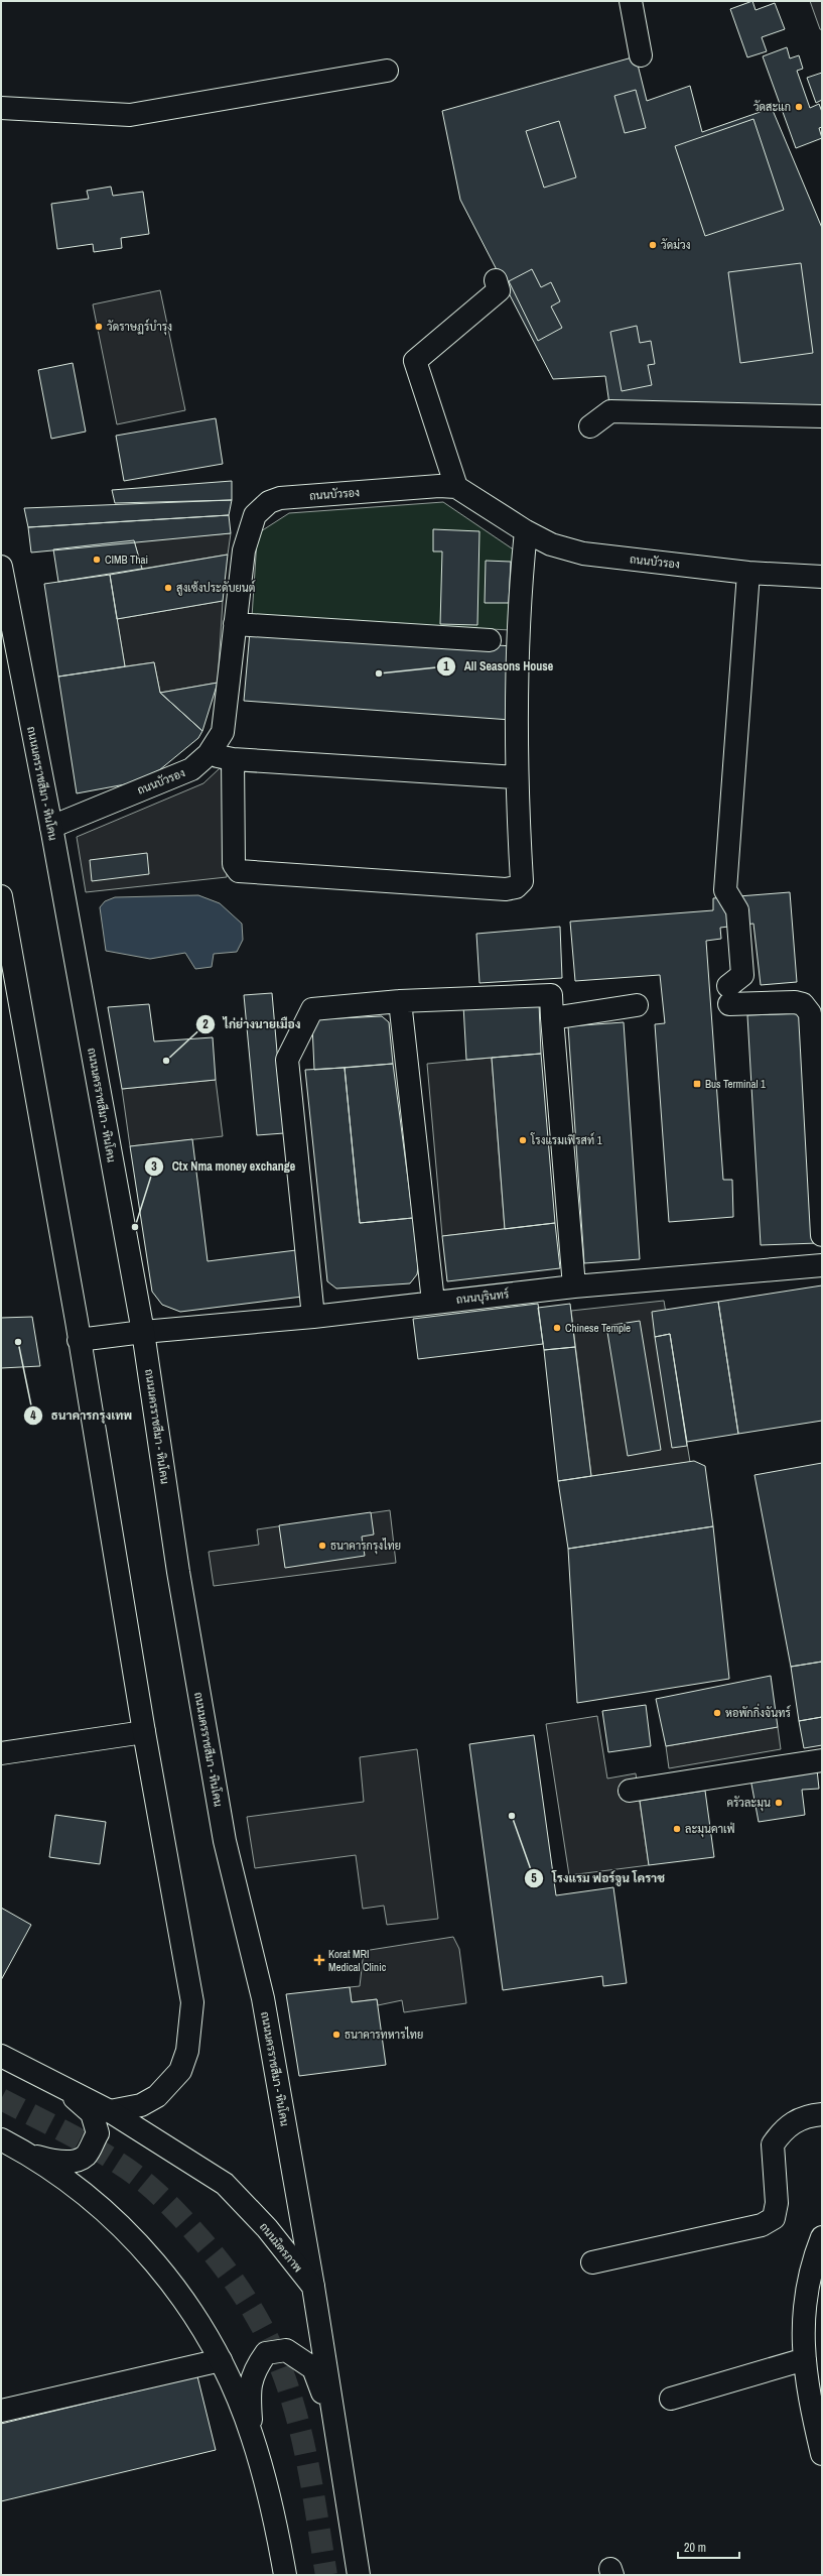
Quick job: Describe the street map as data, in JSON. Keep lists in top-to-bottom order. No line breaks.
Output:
{"streets":{"main road":["ถนนบัวรอง","ถนนนครราชสีมา - หินโคน","ถนนบุรินทร์","ถนนมิตรภาพ"]},"crossings":[["ถนนบัวรอง","ถนนนครราชสีมา - หินโคน"],["ถนนนครราชสีมา - หินโคน","ถนนบุรินทร์"],["ถนนนครราชสีมา - หินโคน","ถนนมิตรภาพ"]],"places":{"other":["วัดสะแก","วัดม่วง","วัดราษฏร์บำรุง","CIMB Thai","สูงเซ้งประดับยนต์","All Seasons House","ไก่ย่างนายเมือง","โรงแรมเฟิรสท์ 1","Ctx Nma money exchange","Chinese Temple","ธนาคารกรุงเทพ","ธนาคารกรุงไทย","หอพักกิ่งจันทร์","ครัวละมุน","โรงแรม ฟอร์จูน โคราช","ละมุนคาเฟ่","ธนาคารทหารไทย"],"transit":["Bus Terminal 1"],"health":["Korat MRI Medical Clinic"]},"scale_bar":"20 m"}
